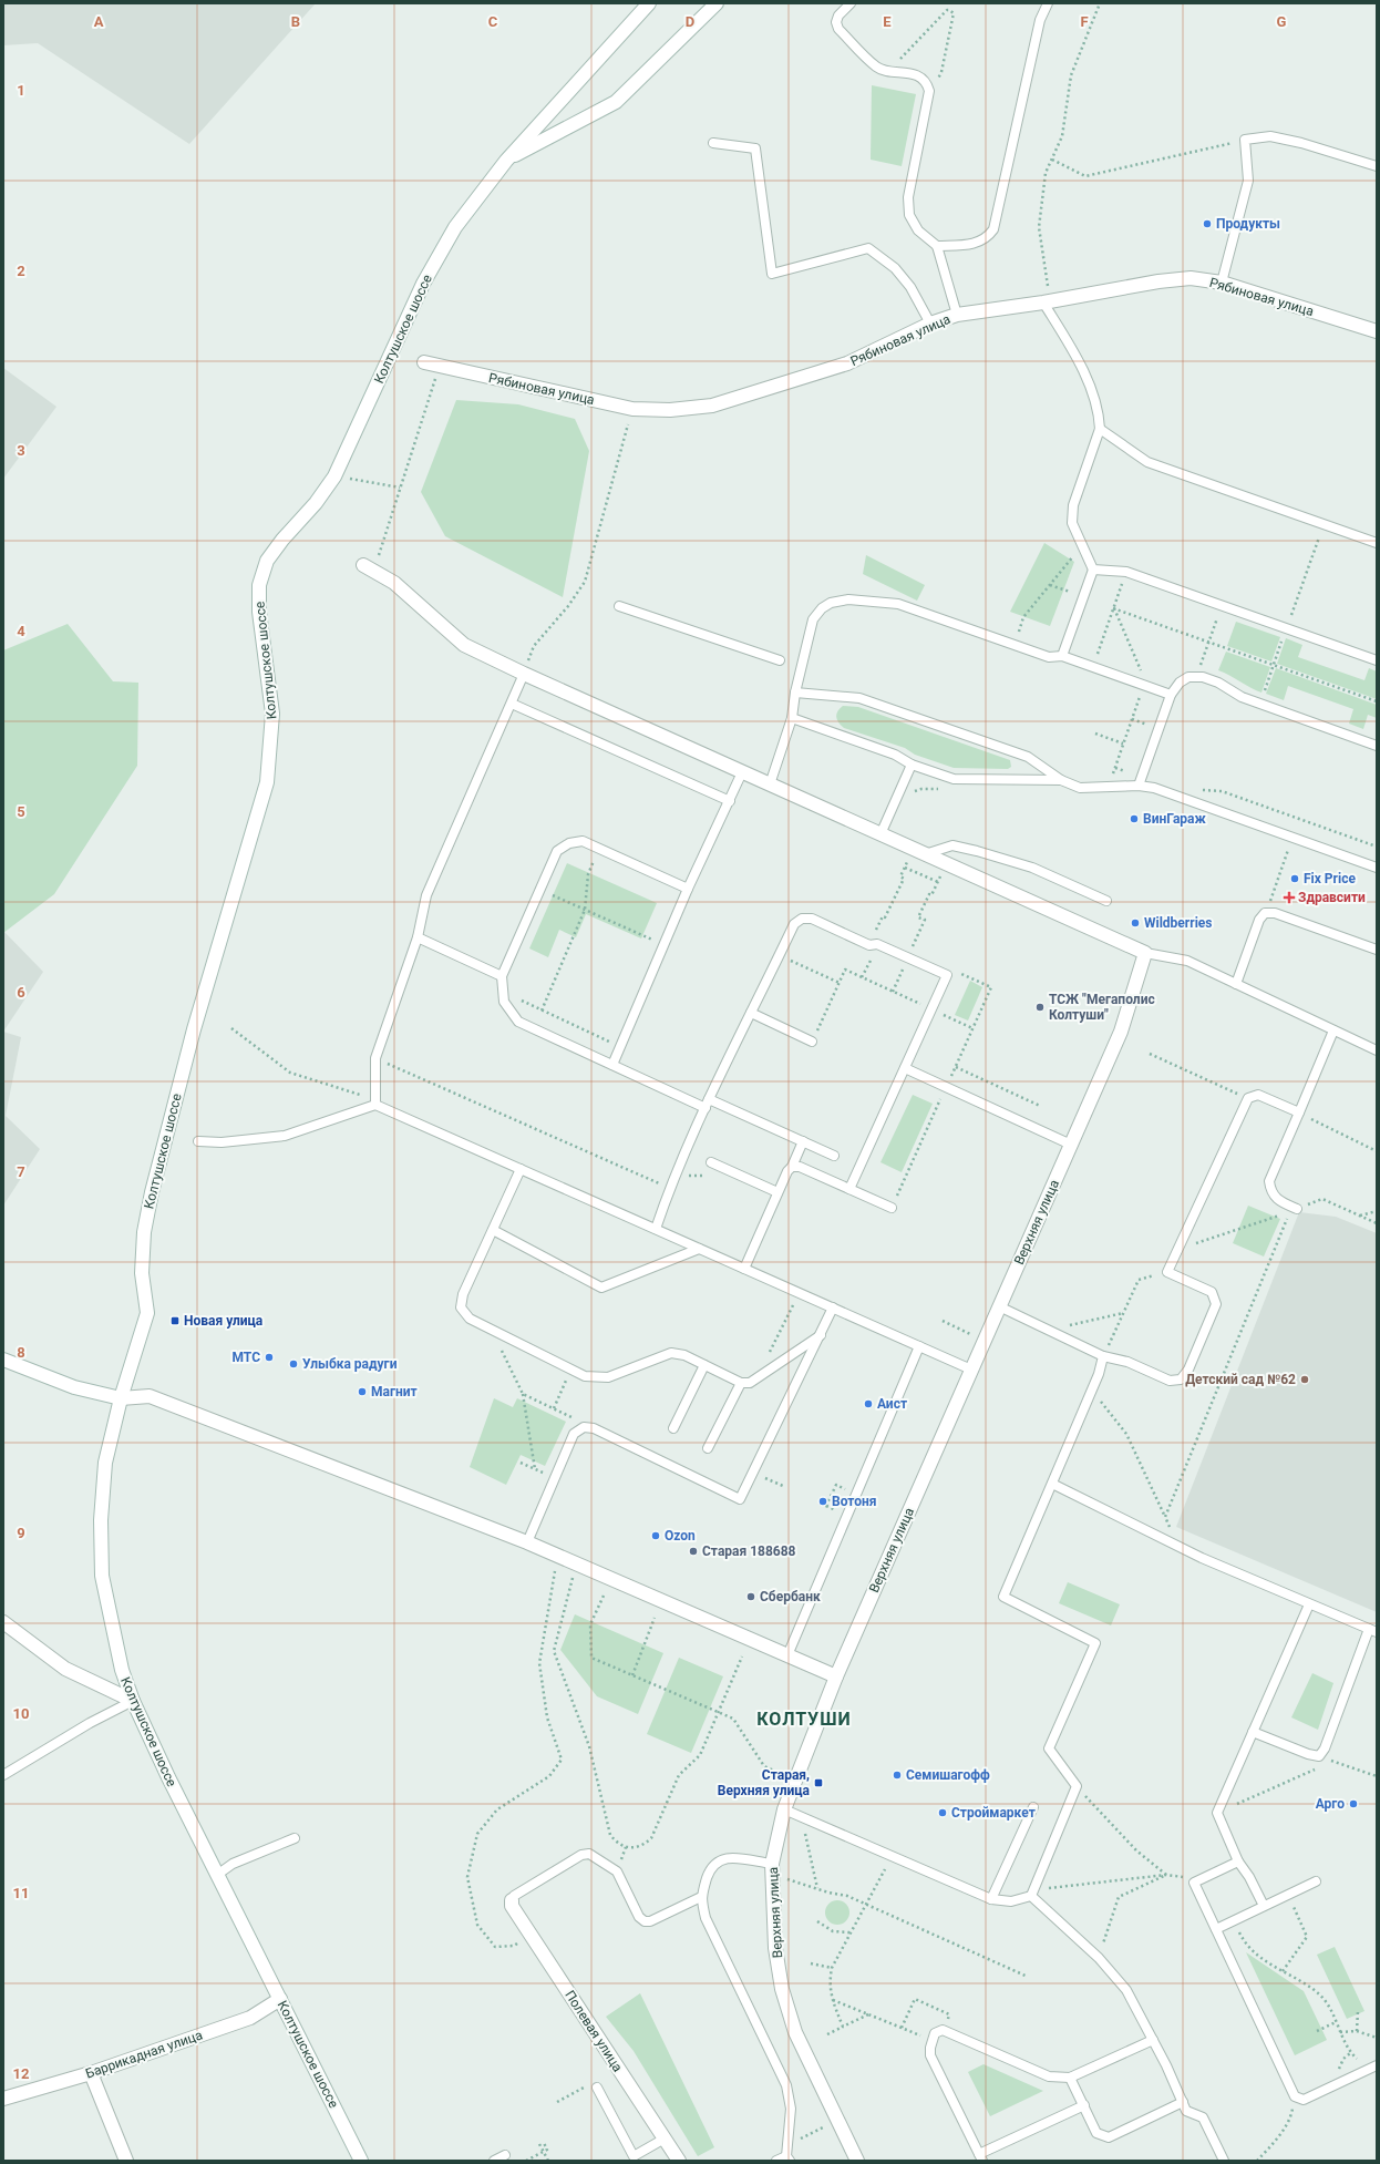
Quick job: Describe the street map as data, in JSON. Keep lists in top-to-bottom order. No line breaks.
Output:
{"streets":{"street":["Рябиновая улица","Колтушское шоссе","Верхняя улица","Полевая улица","Баррикадная улица"]},"crossings":[["Колтушское шоссе","Баррикадная улица"]],"districts":["КОЛТУШИ"],"places":{"other":["Продукты","ВинГараж","Fix Price","Wildberries","ТСЖ \"Мегаполис Колтуши\"","МТС","Улыбка радуги","Детский сад №62","Магнит","Аист","Вотоня","Ozon","Старая 188688","Сбербанк","Семишагофф","Арго","Строймаркет"],"health":["Здравсити"],"transit":["Новая улица","Старая, Верхняя улица"]},"grid":{"columns":["A","B","C","D","E","F","G"],"rows":["1","2","3","4","5","6","7","8","9","10","11","12"]}}
